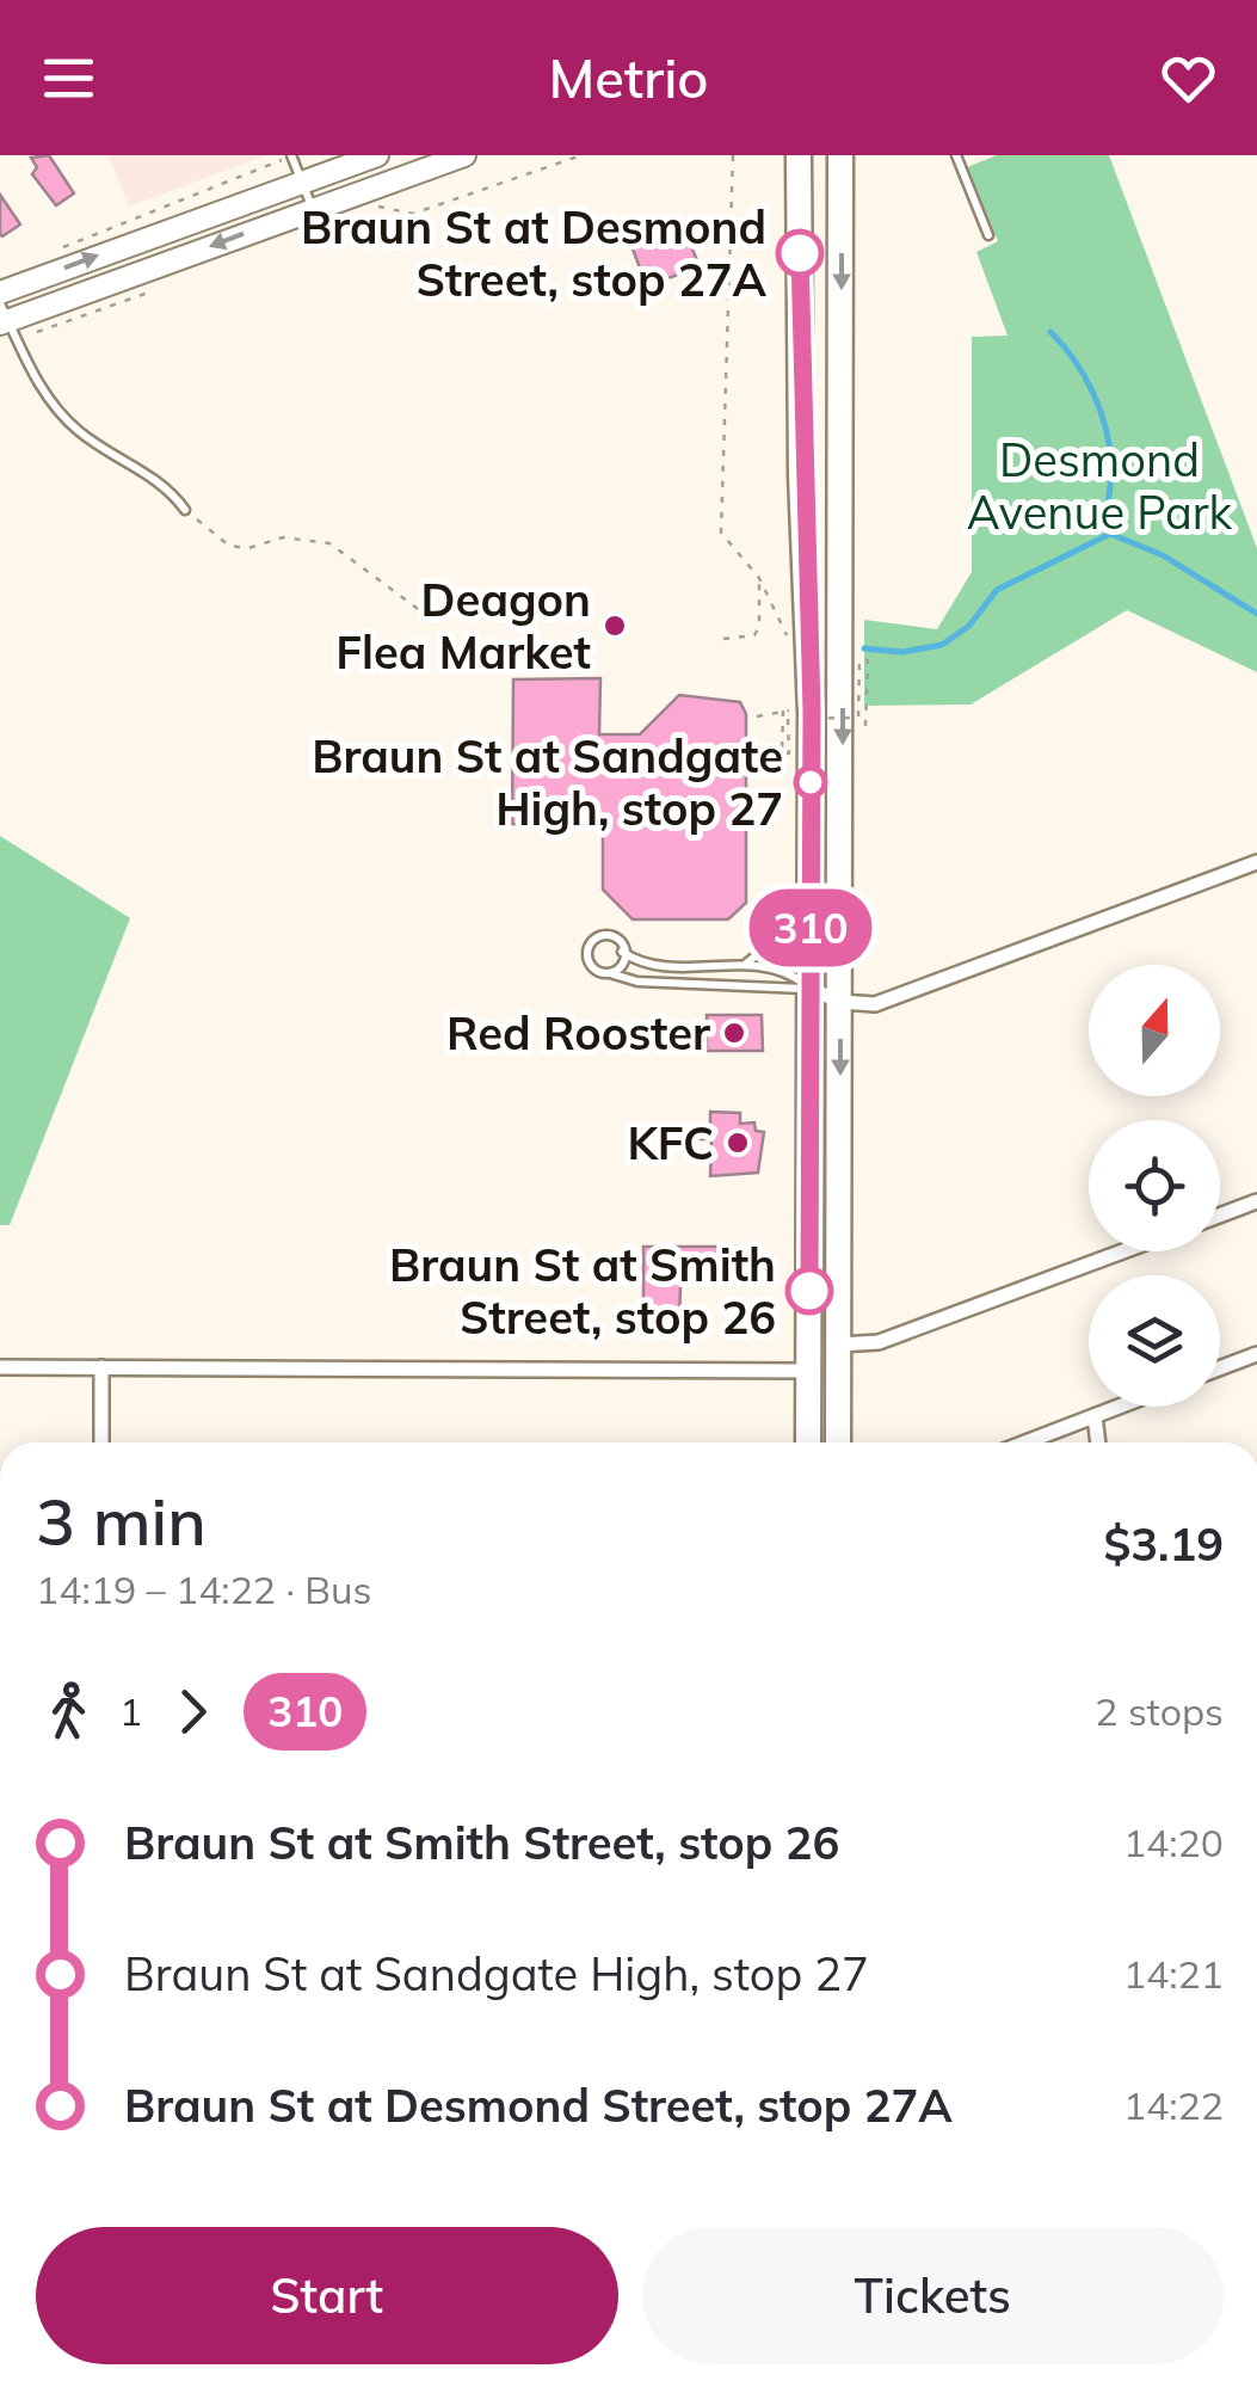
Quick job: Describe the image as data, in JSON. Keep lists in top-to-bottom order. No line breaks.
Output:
{"parks":["Desmond Avenue Park"],"places":["Braun St at Desmond Street, stop 27A","Deagon Flea Market","Braun St at Sandgate High, stop 27","Red Rooster","KFC","Braun St at Smith Street, stop 26"],"lines":["bus line 310"],"north":"top","page":{"header":"Metrio","on_map":"310","heading":["3 min","14:19 – 14:22 · Bus","$3.19"],"legs":["1","310","2 stops"],"list":[{"name":"Braun St at Smith Street, stop 26","value":"14:20"},{"name":"Braun St at Sandgate High, stop 27","value":"14:21"},{"name":"Braun St at Desmond Street, stop 27A","value":"14:22"}],"buttons":["Start","Tickets"]}}
